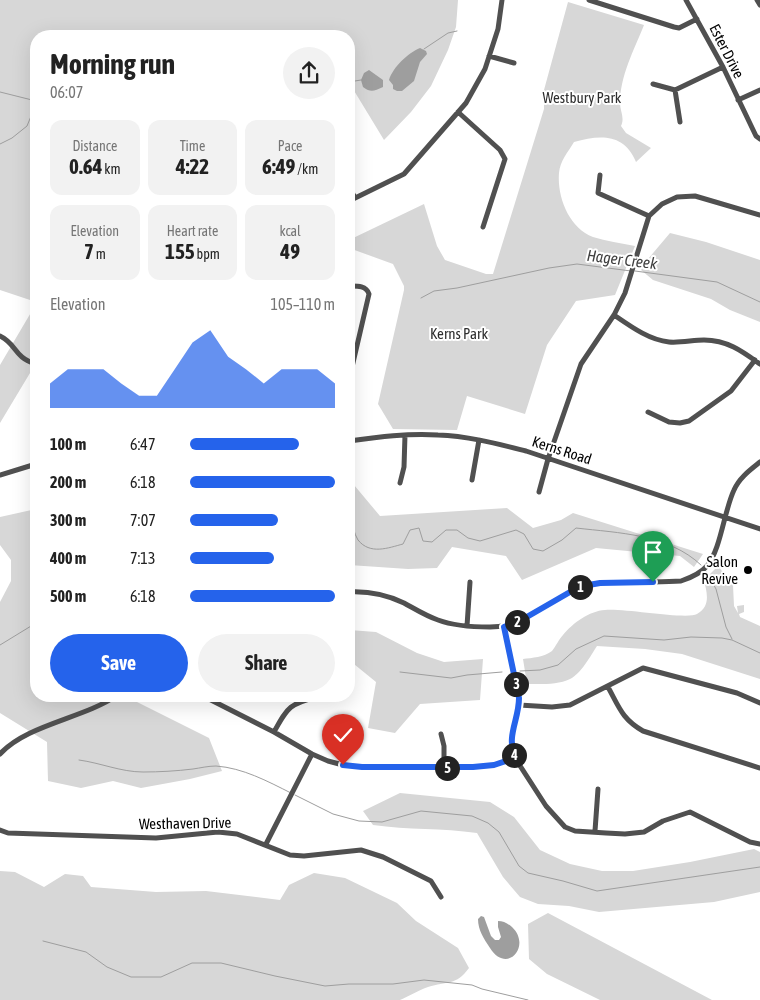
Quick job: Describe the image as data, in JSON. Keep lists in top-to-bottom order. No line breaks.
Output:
{"streets":{"street":["Ester Drive","Kerns Road","Westhaven Drive"]},"water":["Hager Creek"],"parks":["Westbury Park","Kerns Park"],"places":["Salon Revive"],"page":{"heading":["Morning run","06:07"],"stats":[["Distance","0.64 km"],["Time","4:22"],["Pace","6:49 /km"],["Elevation","7 m"],["Heart rate","155 bpm"],["kcal","49"]],"chart":["Elevation","105–110 m"],"list":[{"name":"100 m","note":"6:47"},{"name":"200 m","note":"6:18"},{"name":"300 m","note":"7:07"},{"name":"400 m","note":"7:13"},{"name":"500 m","note":"6:18"}],"pins":["1","2","3","4","5"],"buttons":["Save","Share"]}}
